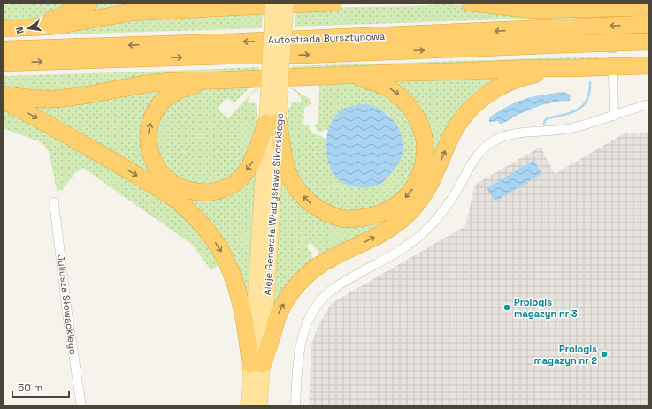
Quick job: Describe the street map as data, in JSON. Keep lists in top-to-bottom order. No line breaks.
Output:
{"streets":{"highway":["Autostrada Bursztynowa"],"main road":["Aleje Generała Władysława Sikorskiego"],"street":["Juliusza Słowackiego"]},"places":["Prologis magazyn nr 3","Prologis magazyn nr 2"],"scale_bar":"50 m","north":"left"}
